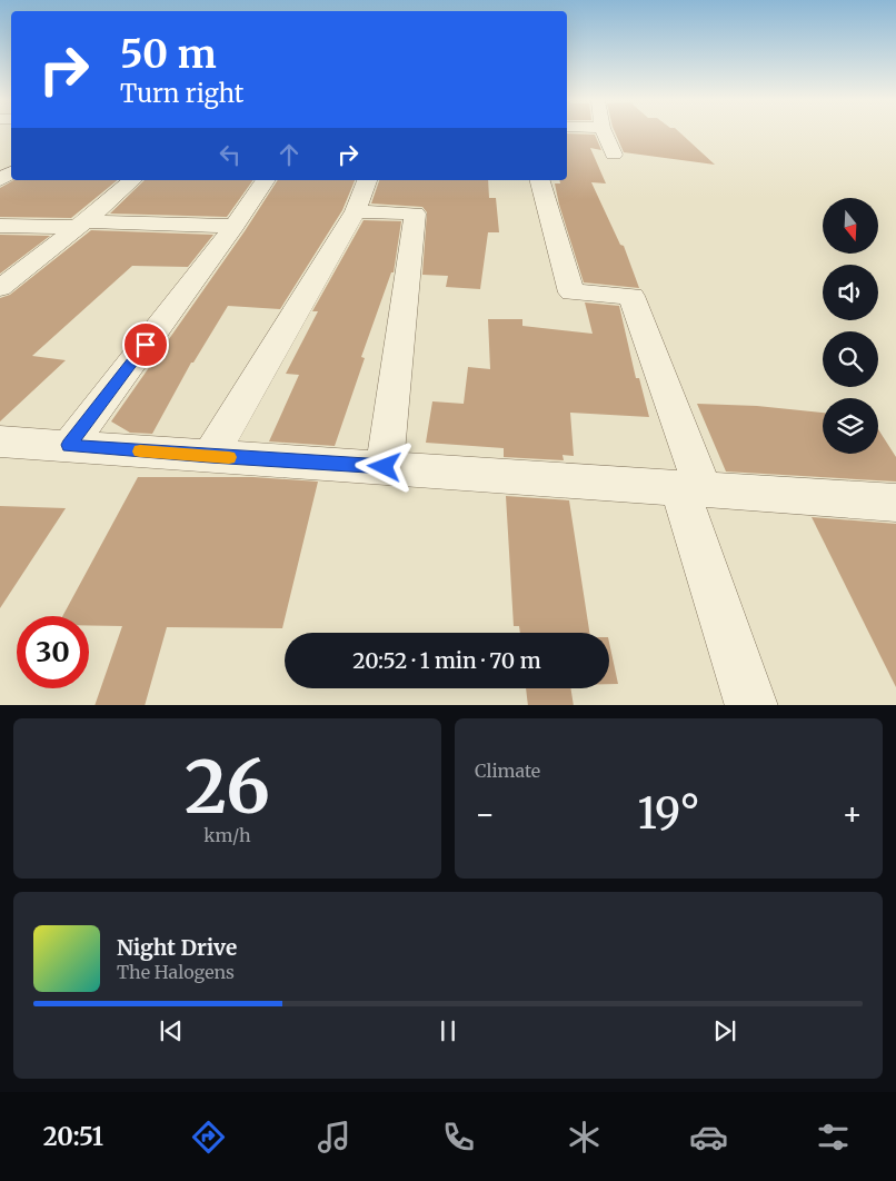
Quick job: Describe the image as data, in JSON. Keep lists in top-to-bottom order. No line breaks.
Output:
{"north":"bottom","page":{"turn":["50 m","Turn right"],"limit":"30","trip":"20:52 · 1 min · 70 m","tile":[["26","km/h"],"Climate"],"heat":["−","19°","+"],"song":["Night Drive","The Halogens"],"tabs":"20:51"}}
